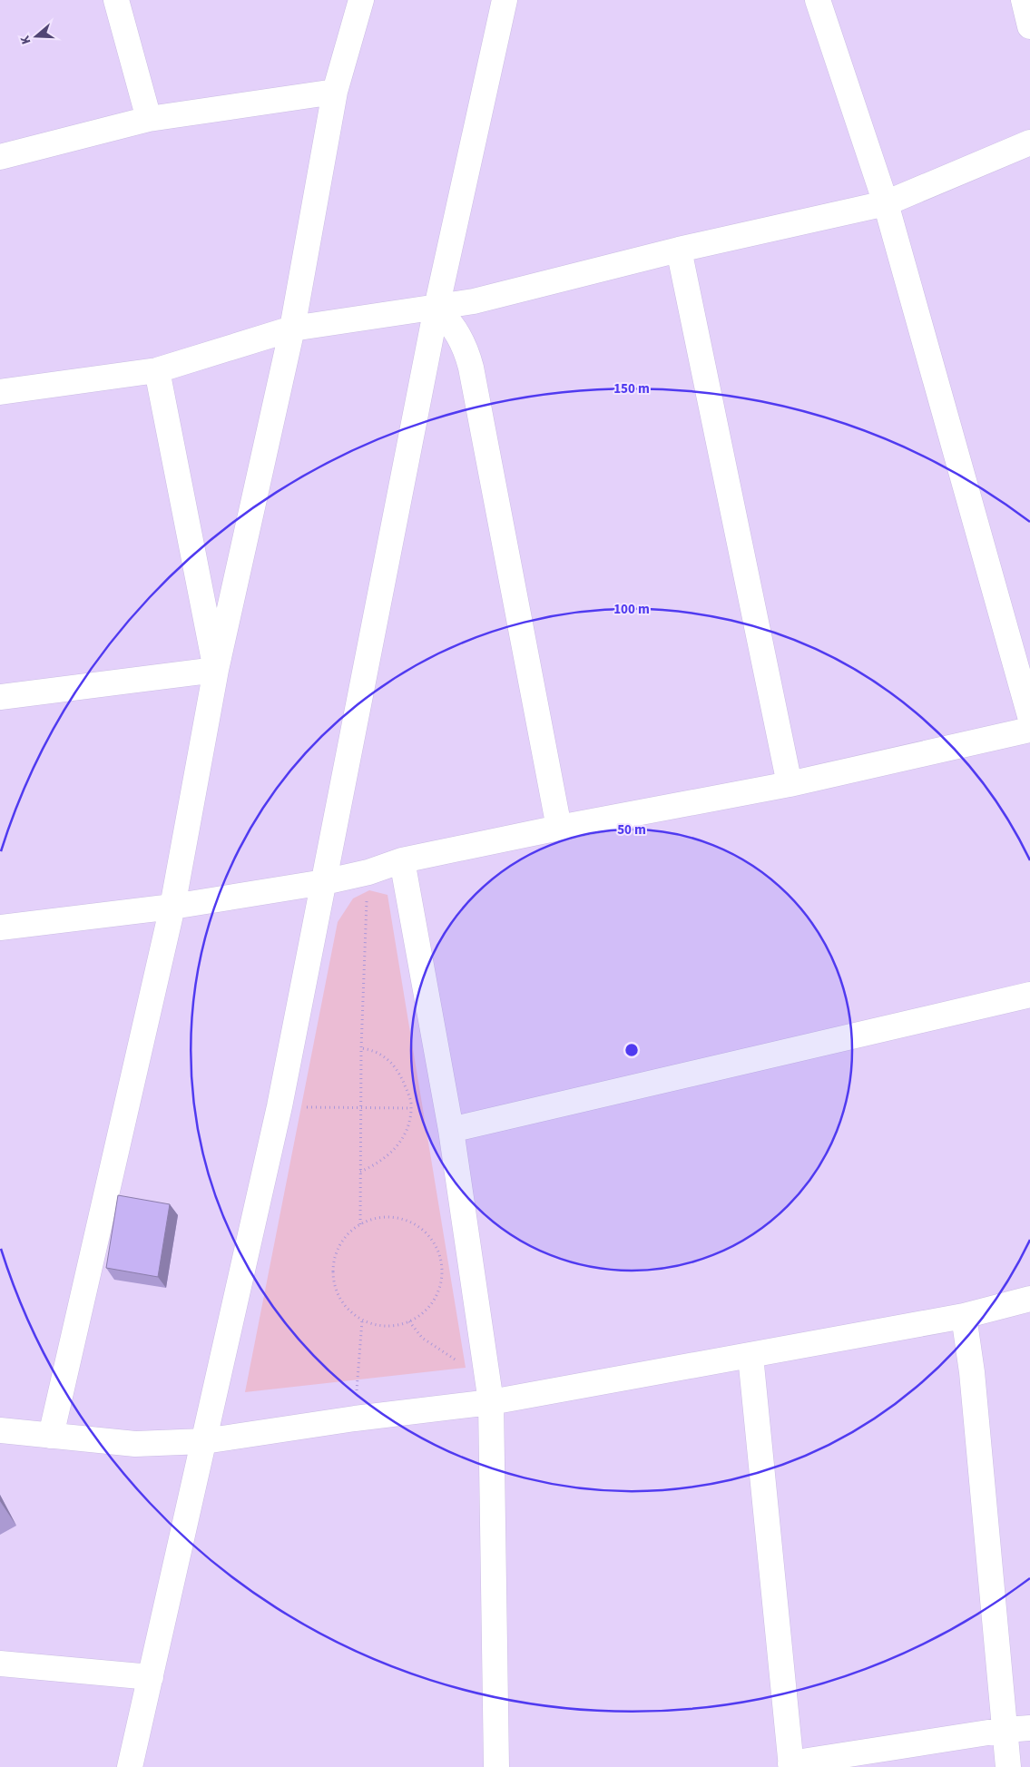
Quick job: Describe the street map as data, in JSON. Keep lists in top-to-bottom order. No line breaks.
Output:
{"north":"left","rings":["150 m","100 m","50 m"]}
